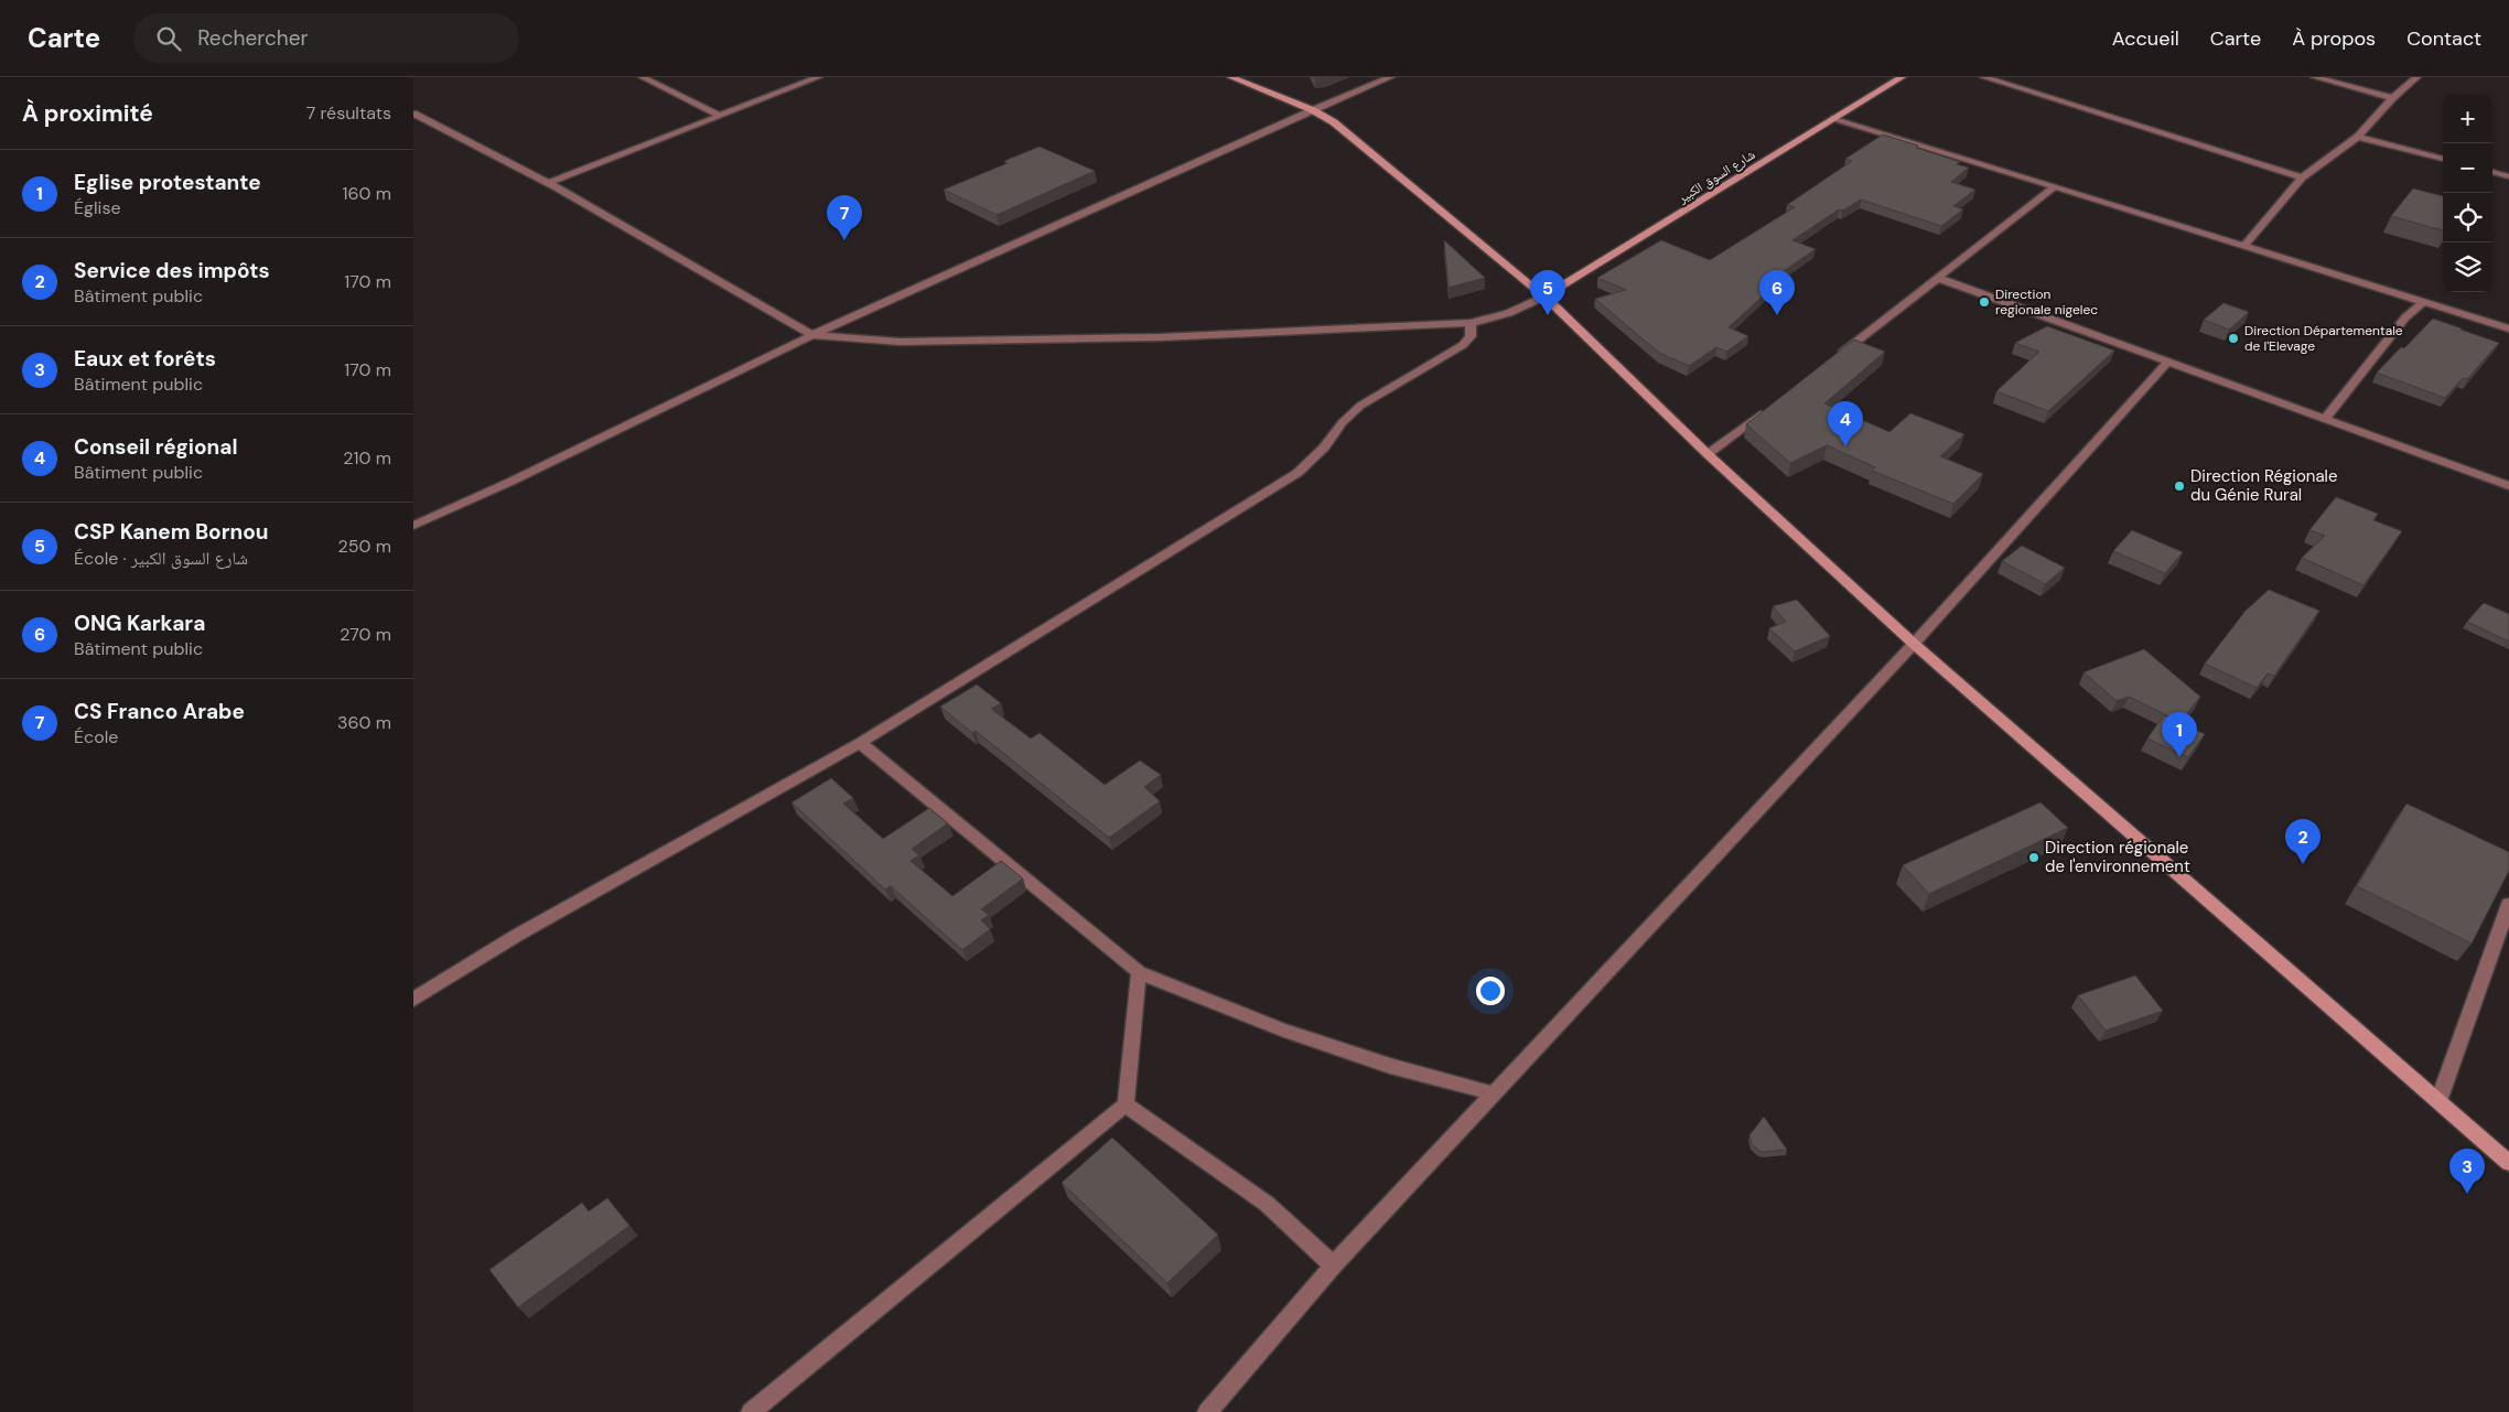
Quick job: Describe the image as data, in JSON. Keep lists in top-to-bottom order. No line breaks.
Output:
{"streets":{"street":["شارع السوق الكبير"]},"places":["Direction regionale nigelec","Direction Départementale de l'Elevage","Direction Régionale du Génie Rural","Direction régionale de l'environnement"],"page":{"header":"Carte","search":"Rechercher","nav":["Accueil","Carte","À propos","Contact"],"heading":["À proximité","7 résultats"],"map_buttons":["+","−"],"list":[{"mark":"1","name":"Eglise protestante","note":"Église","value":"160 m"},{"mark":"2","name":"Service des impôts","note":"Bâtiment public","value":"170 m"},{"mark":"3","name":"Eaux et forêts","note":"Bâtiment public","value":"170 m"},{"mark":"4","name":"Conseil régional","note":"Bâtiment public","value":"210 m"},{"mark":"5","name":"CSP Kanem Bornou","note":"École · شارع السوق الكبير","value":"250 m"},{"mark":"6","name":"ONG Karkara","note":"Bâtiment public","value":"270 m"},{"mark":"7","name":"CS Franco Arabe","note":"École","value":"360 m"}],"pins":["7","5","6","4","1","2","3"]}}
